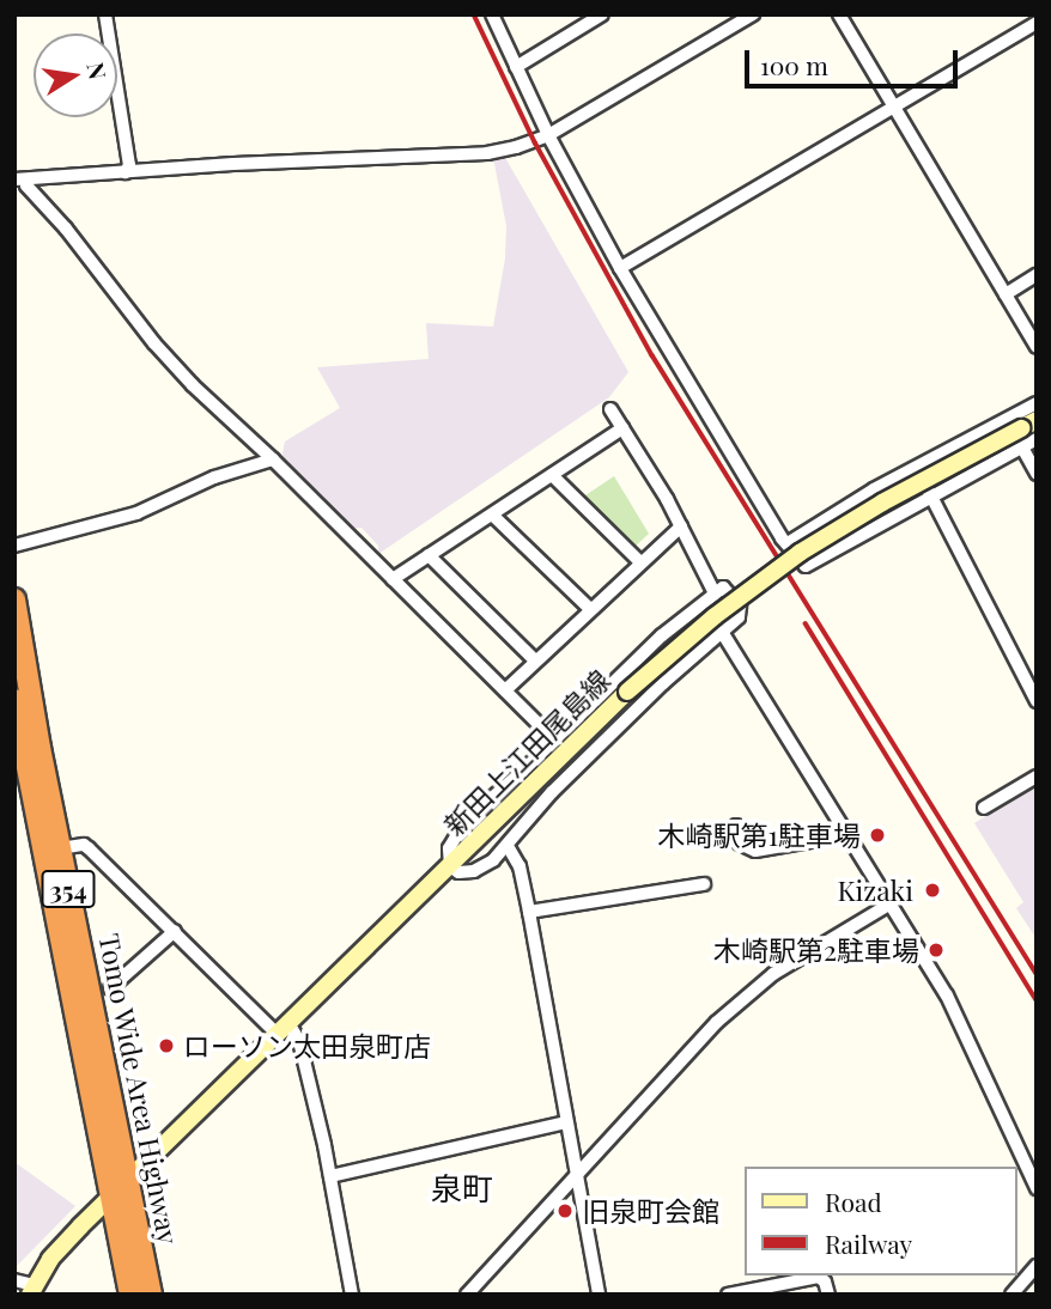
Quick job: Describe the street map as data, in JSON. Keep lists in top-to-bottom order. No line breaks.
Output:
{"streets":{"highway":["354","Tomo Wide Area Highway"],"main road":["新田上江田尾島線"]},"crossings":[["新田上江田尾島線","Tomo Wide Area Highway"]],"districts":["泉町"],"places":["木崎駅第1駐車場","Kizaki","木崎駅第2駐車場","ローソン太田泉町店","旧泉町会館"],"legend":["Road","Railway"],"scale_bar":"100 m","north":"right"}
